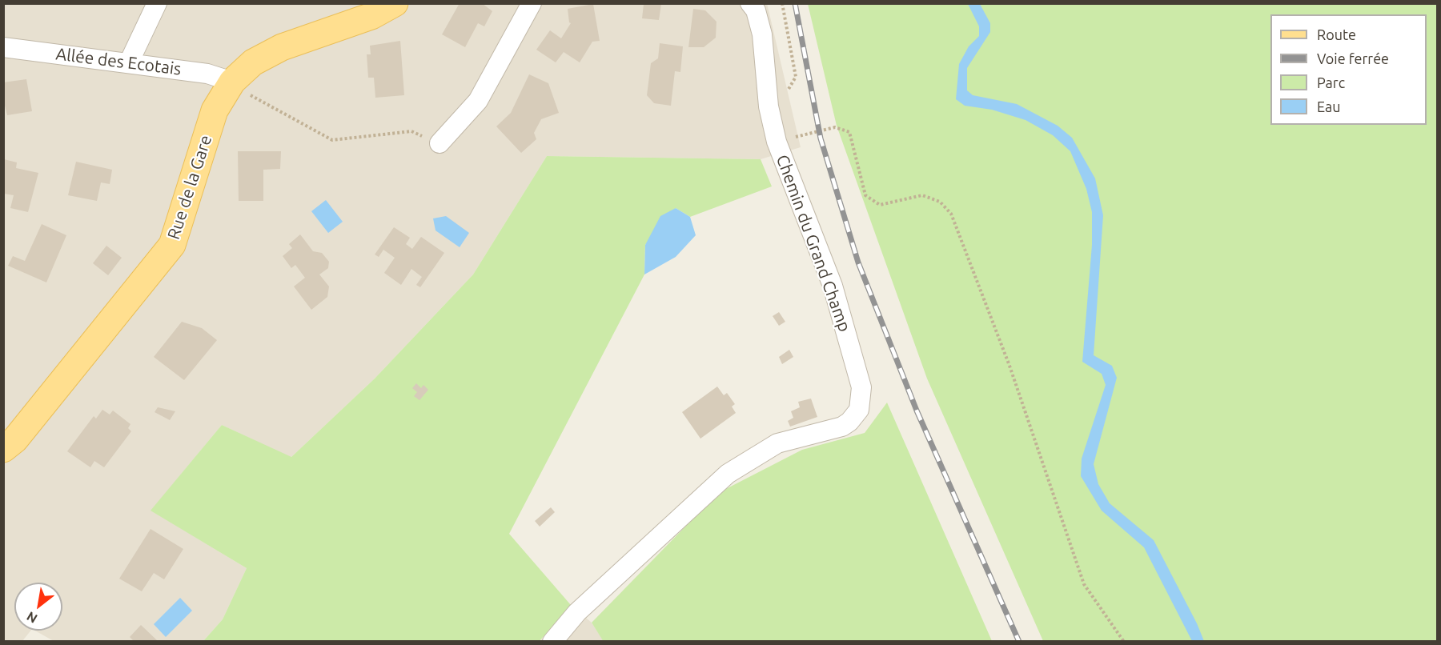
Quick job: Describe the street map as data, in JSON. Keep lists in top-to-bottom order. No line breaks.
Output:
{"streets":{"main road":["Rue de la Gare"],"street":["Allée des Ecotais","Chemin du Grand Champ"]},"crossings":[["Allée des Ecotais","Rue de la Gare"]],"legend":["Route","Voie ferrée","Parc","Eau"],"north":"bottom left"}
